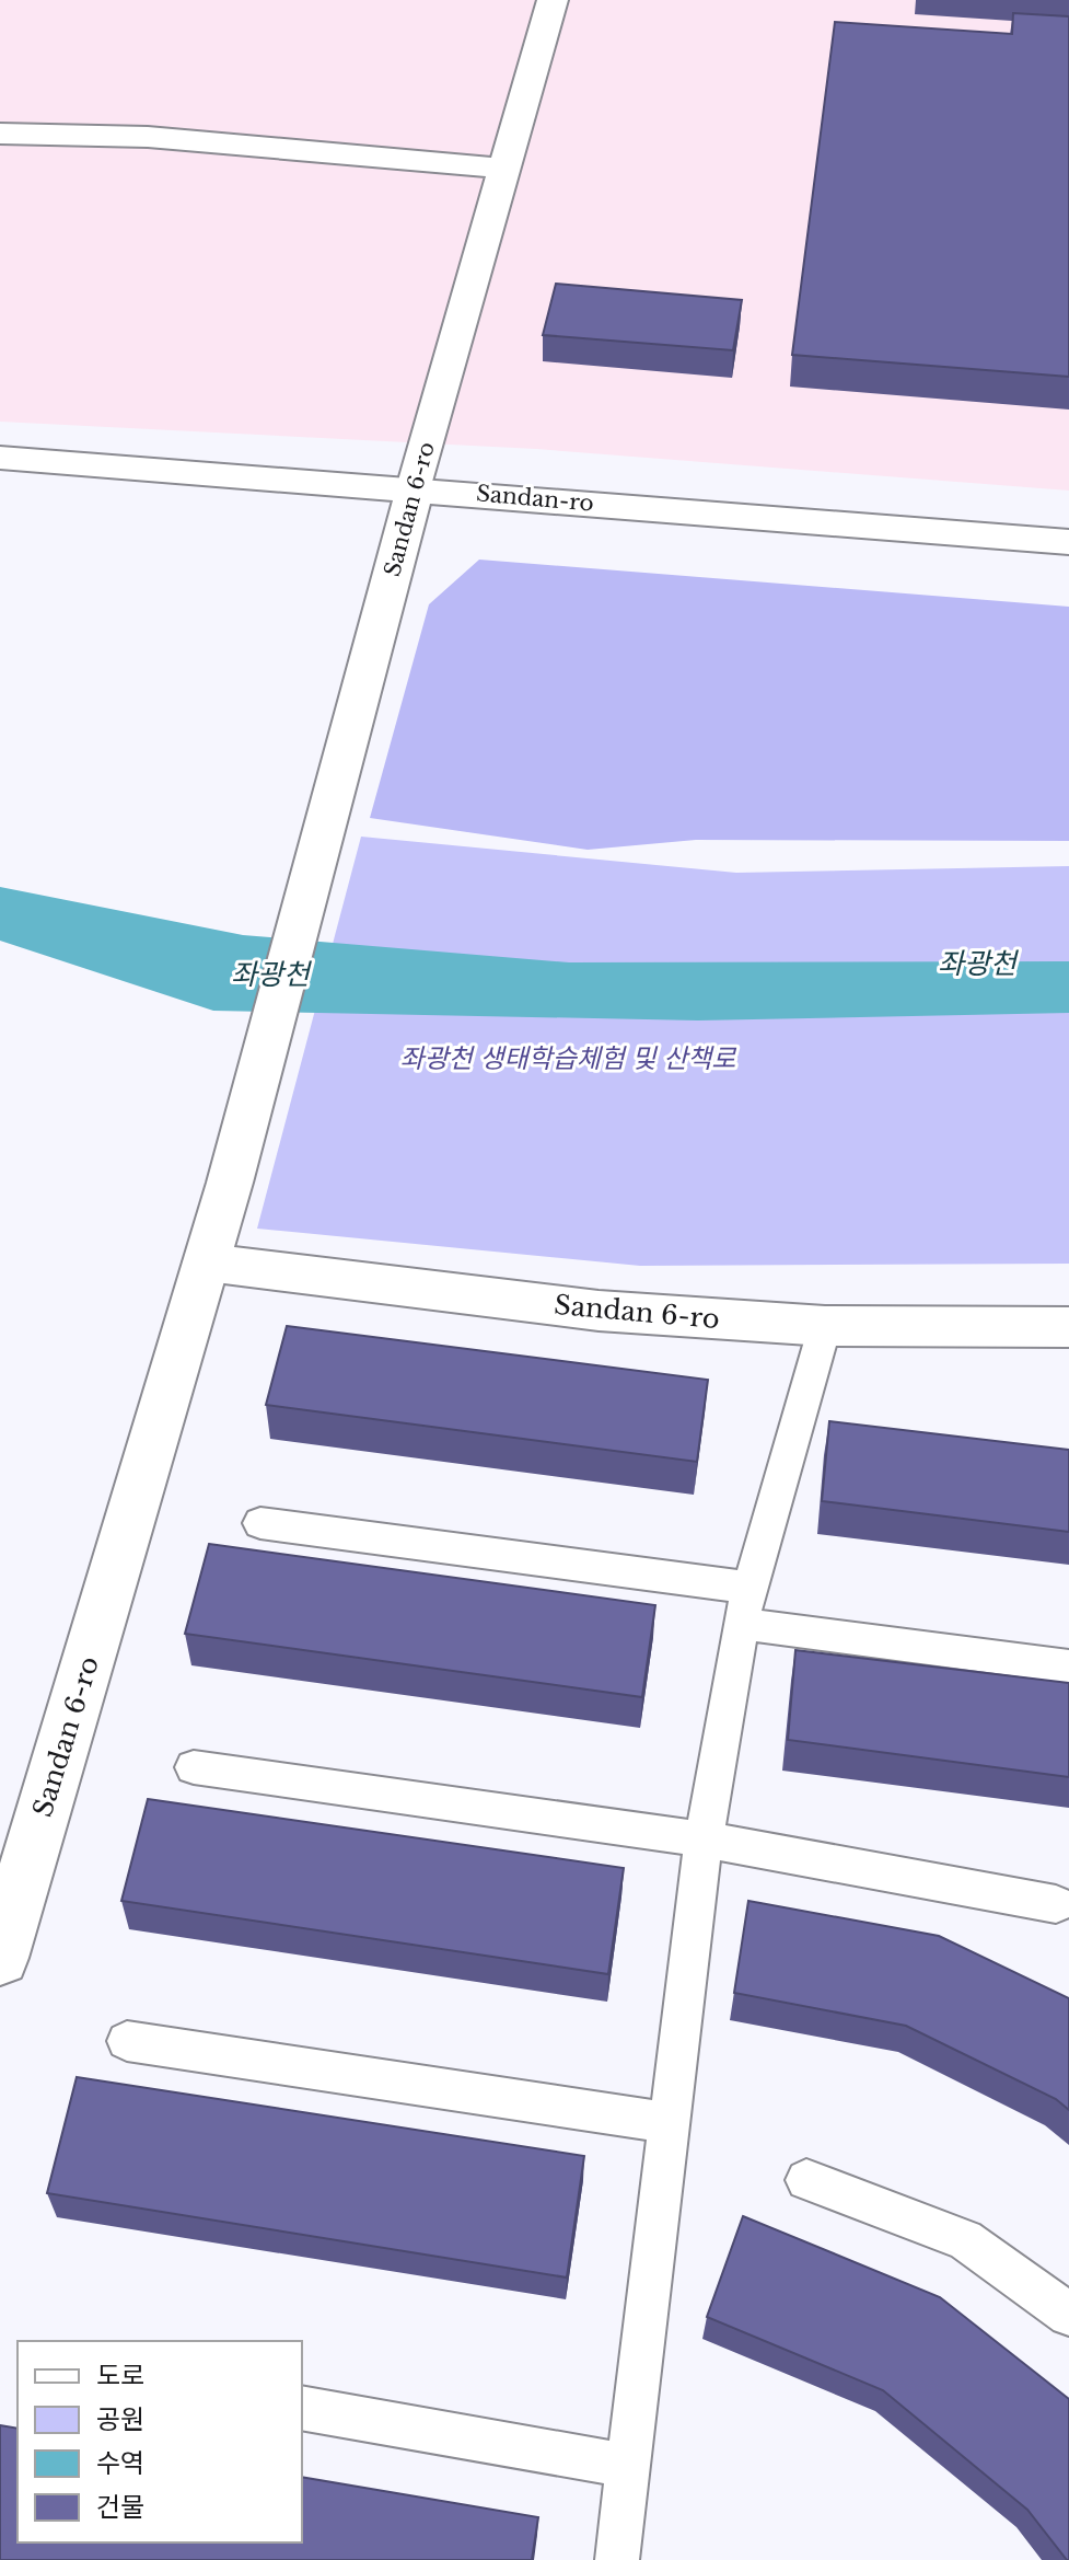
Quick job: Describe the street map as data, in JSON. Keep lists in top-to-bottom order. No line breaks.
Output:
{"streets":{"street":["Sandan-ro","Sandan 6-ro"]},"crossings":[["Sandan-ro","Sandan 6-ro"]],"water":["좌광천"],"parks":["좌광천 생태학습체험 및 산책로"],"legend":["도로","공원","수역","건물"]}
